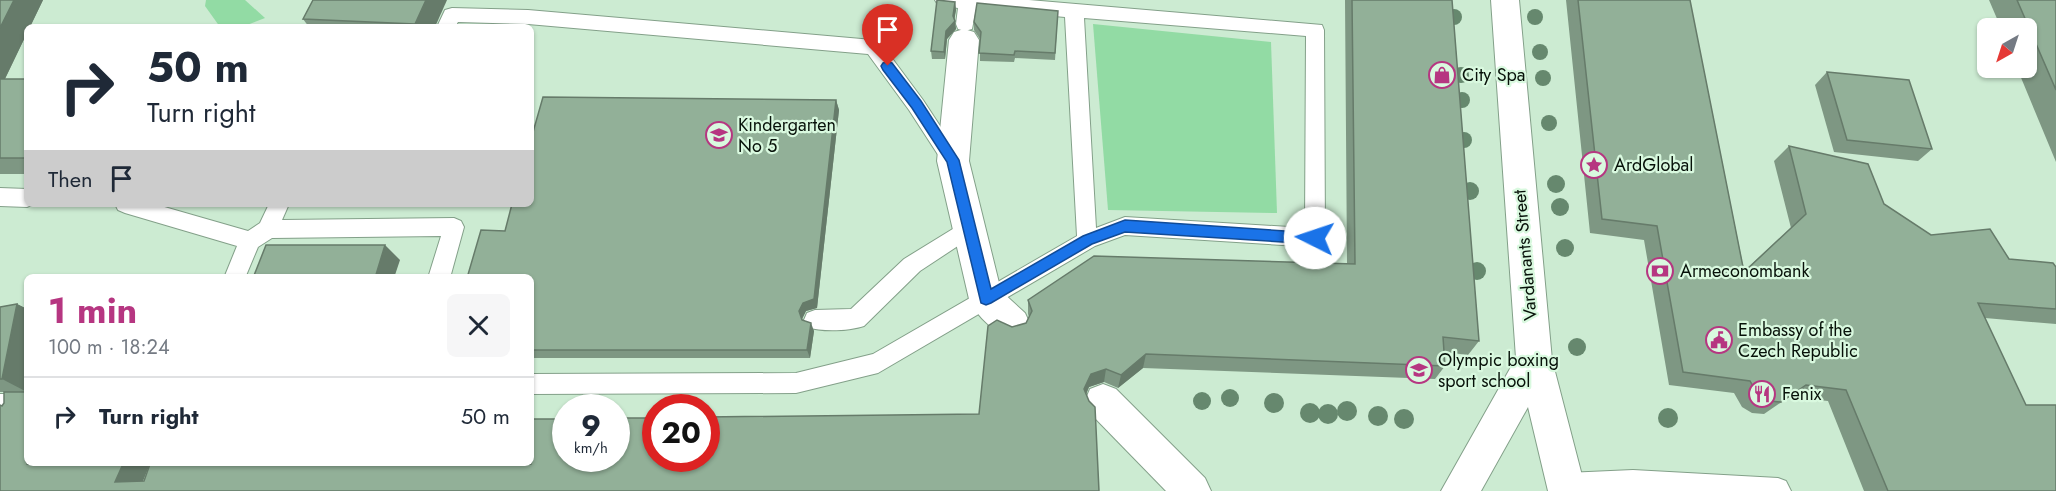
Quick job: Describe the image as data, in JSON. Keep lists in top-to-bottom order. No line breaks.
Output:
{"streets":{"street":["Vardanants Street"]},"places":{"shop":["City Spa"],"school or university":["Kindergarten No 5","Olympic boxing sport school"],"place":["ArdGlobal"],"bank":["Armeconombank"],"public building":["Embassy of the Czech Republic"],"restaurant":["Fenix"]},"north":"bottom left","page":{"turn":["50 m","Turn right"],"then":"Then","heading":["1 min","100 m · 18:24"],"list":[{"name":"Turn right","value":"50 m"}],"speed":"9 km/h","limit":"20"}}
